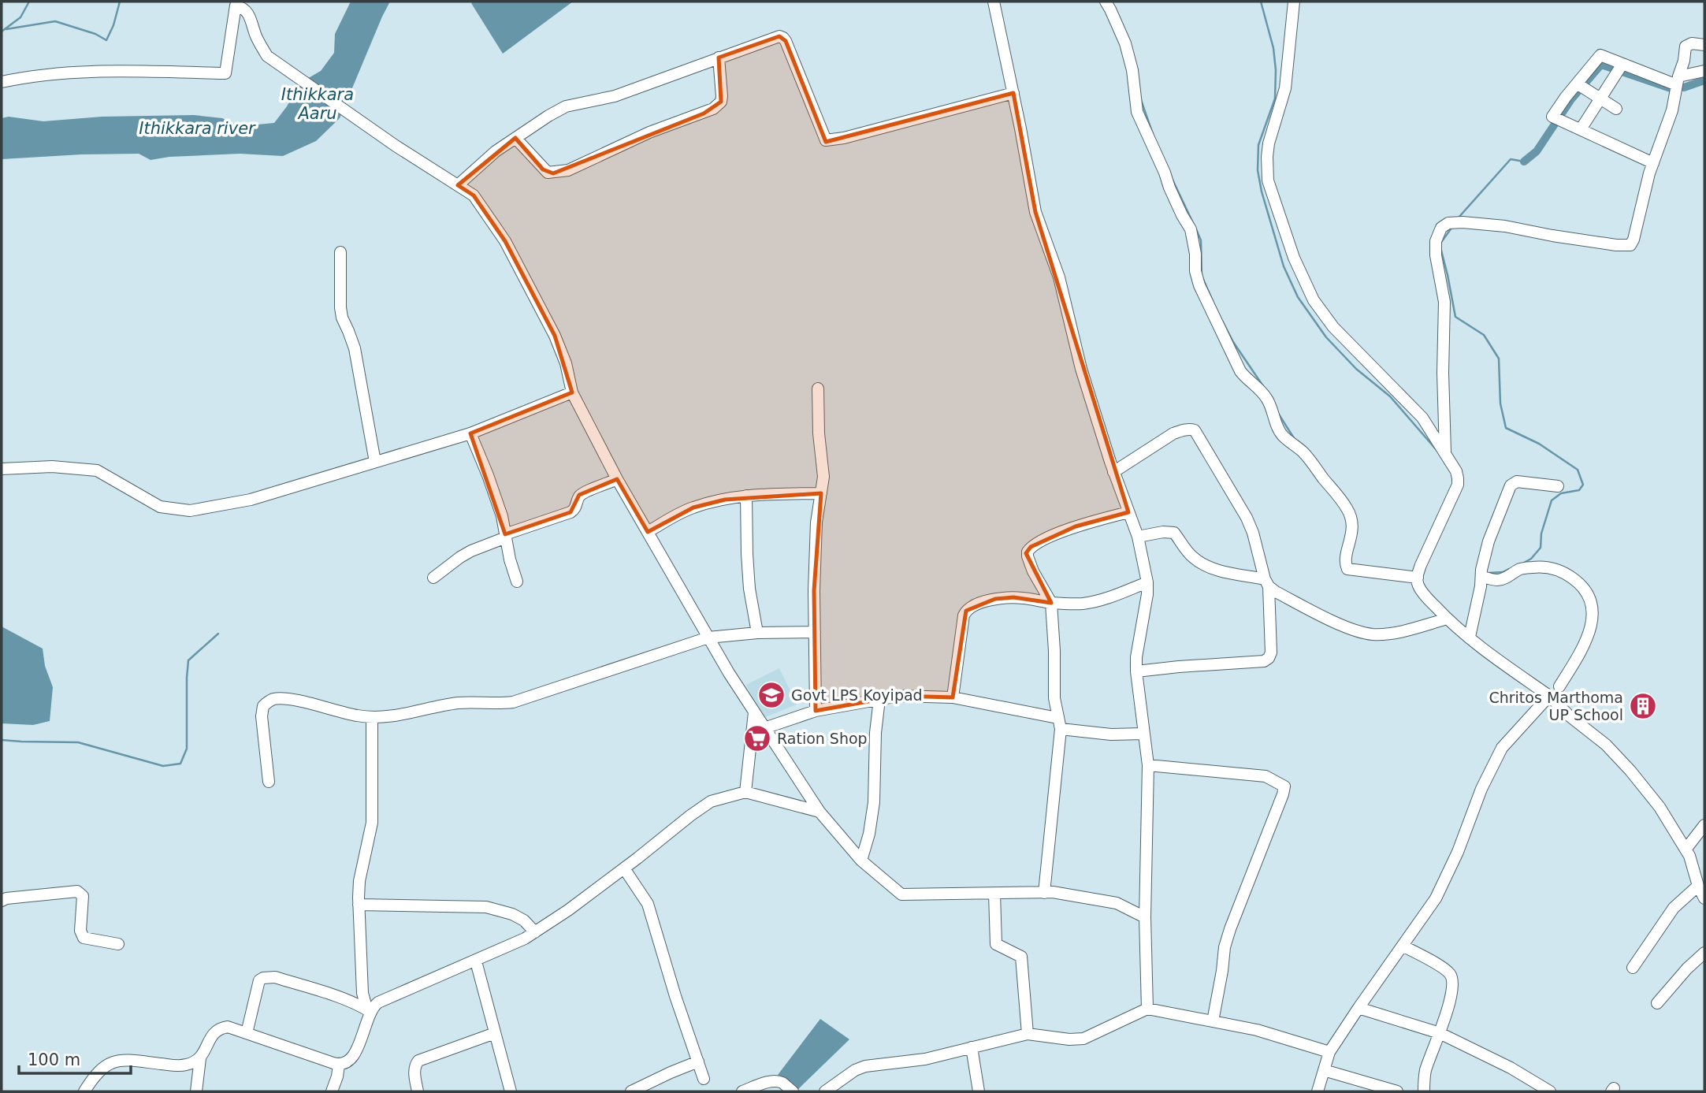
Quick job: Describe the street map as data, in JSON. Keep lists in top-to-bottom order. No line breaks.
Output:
{"water":["Ithikkara Aaru","Ithikkara river"],"places":{"school or university":["Govt LPS Koyipad"],"building":["Chritos Marthoma UP School"],"supermarket":["Ration Shop"]},"scale_bar":"100 m"}
